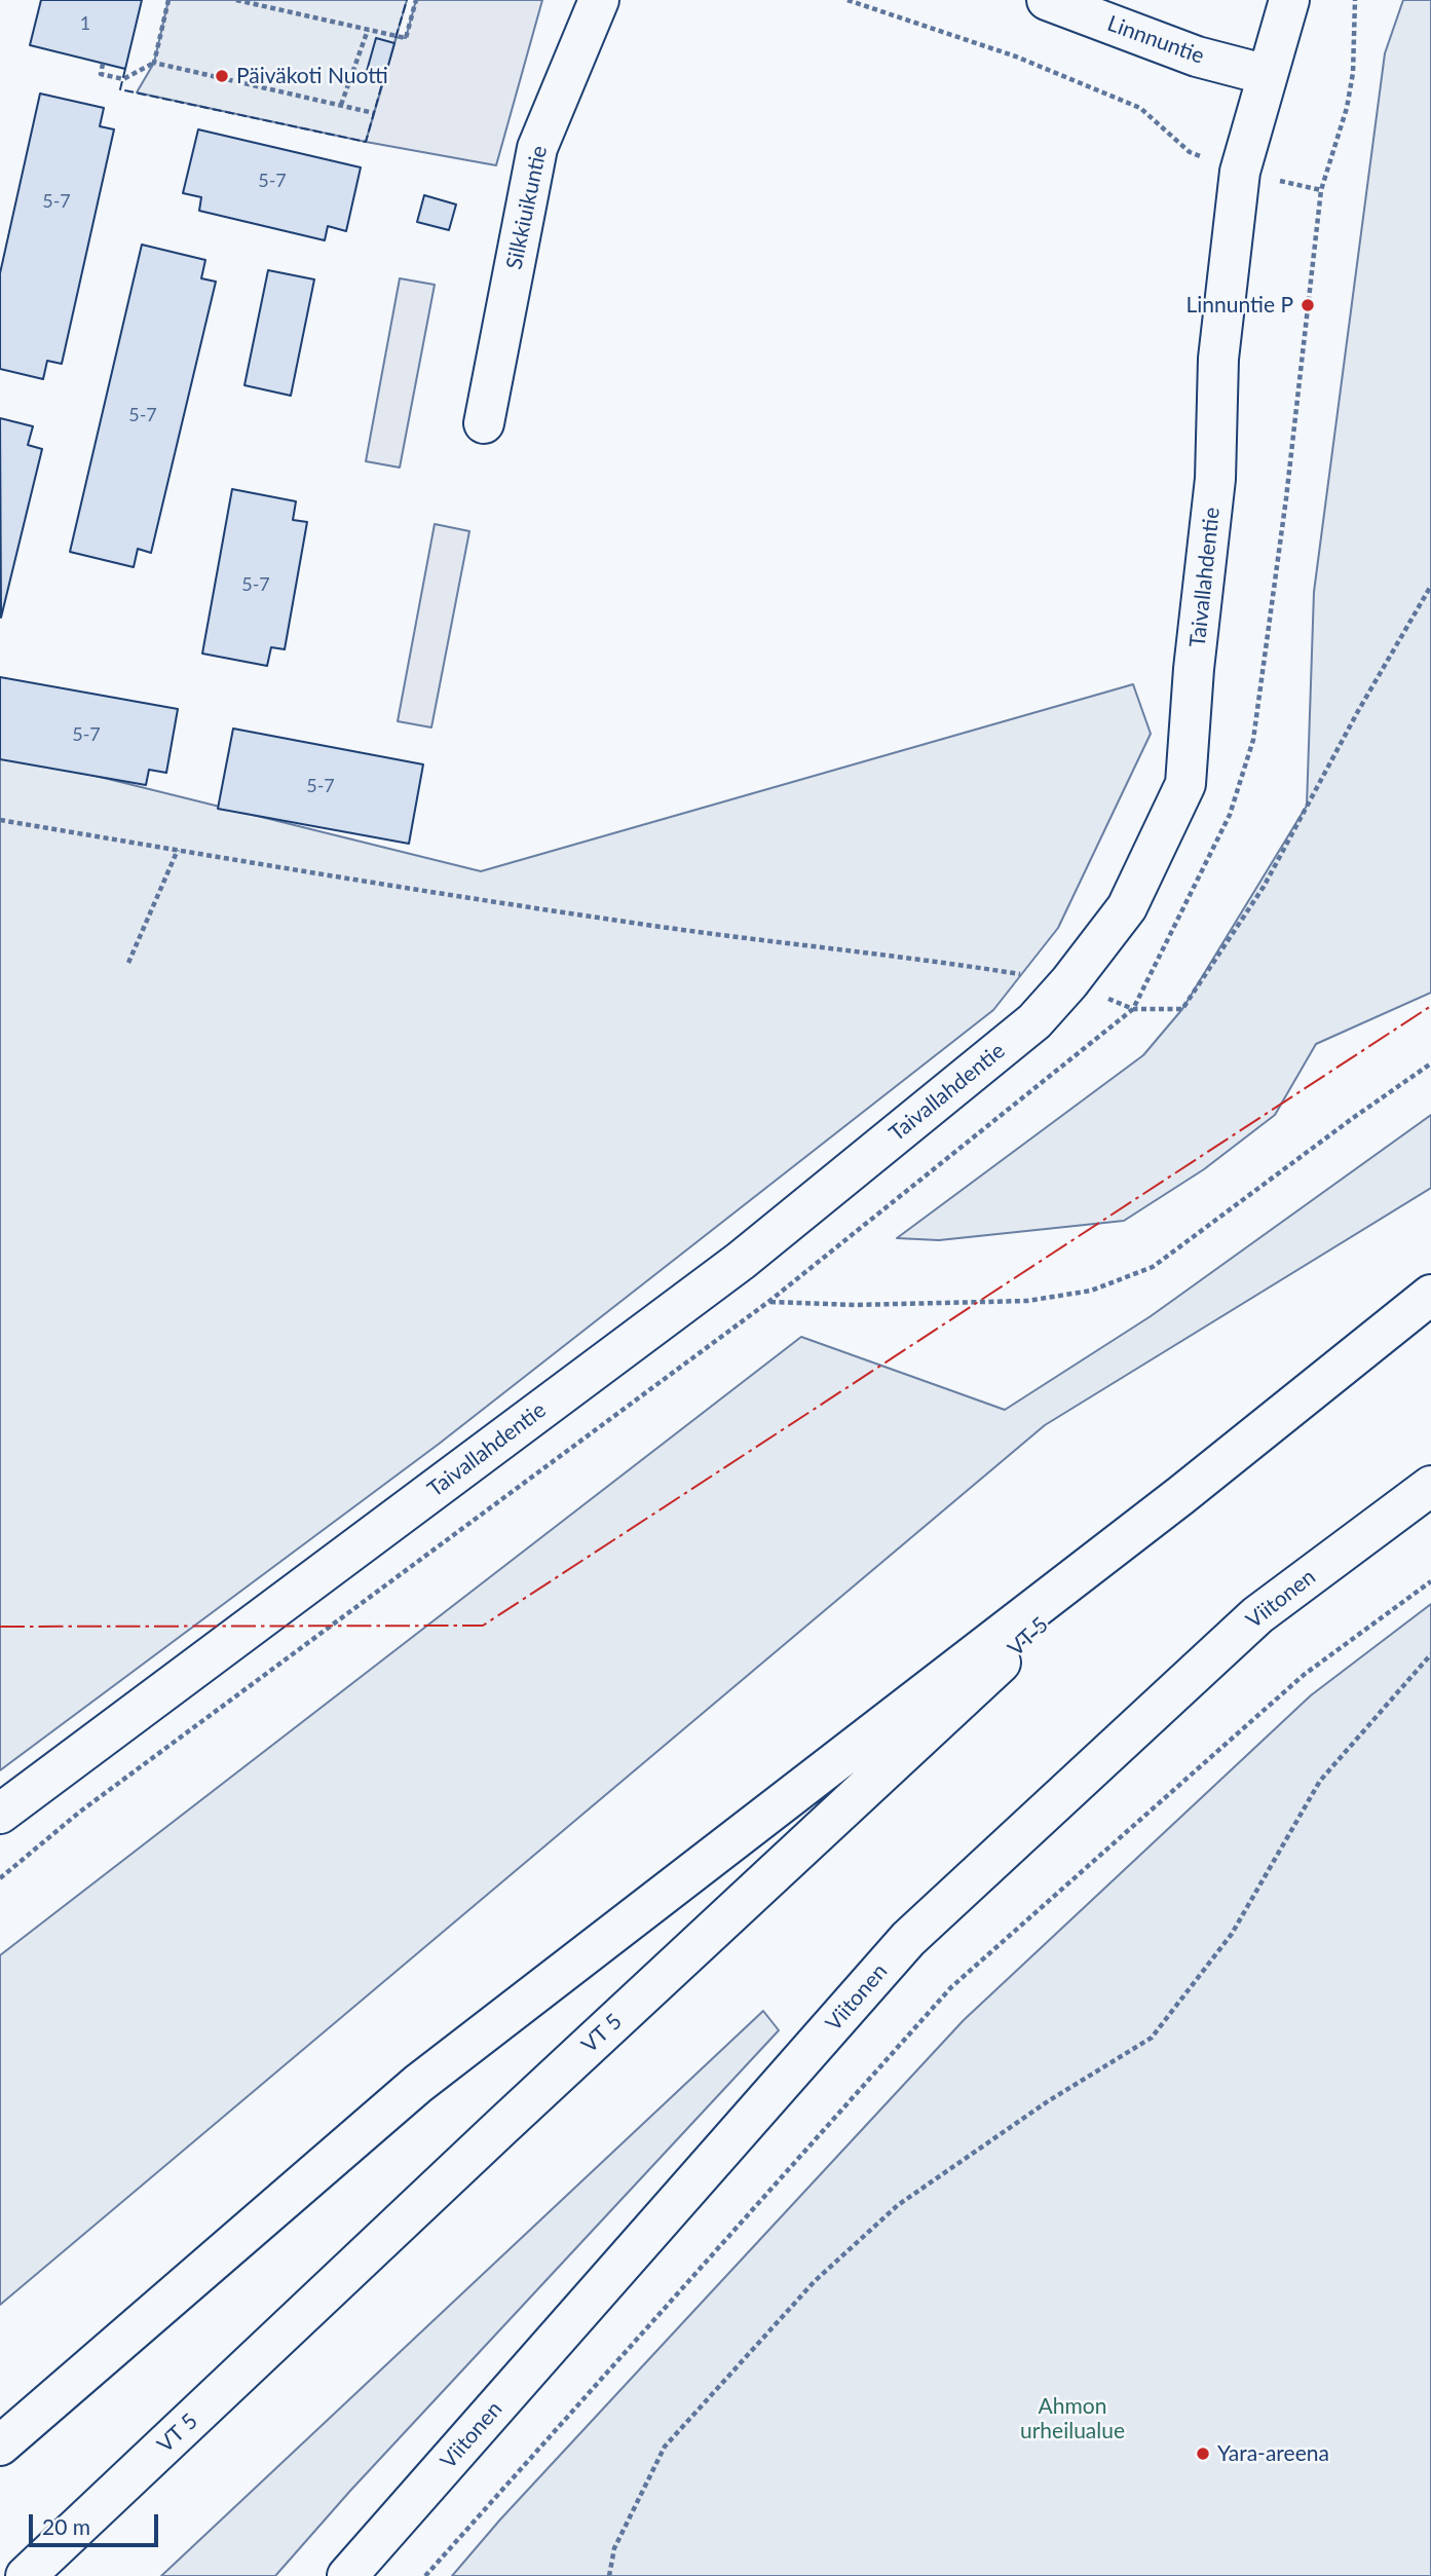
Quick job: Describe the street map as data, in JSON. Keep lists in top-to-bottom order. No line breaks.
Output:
{"streets":{"main road":["Linnnuntie","Silkkiuikuntie","Taivallahdentie","Viitonen","VT 5"]},"crossings":[["Linnnuntie","Taivallahdentie"]],"parks":["Ahmon urheilualue"],"places":["Päiväkoti Nuotti","Linnuntie P","Yara-areena"],"house_numbers":["1","5-7","5-7","5-7","5-7","5-7","5-7"],"scale_bar":"20 m"}
